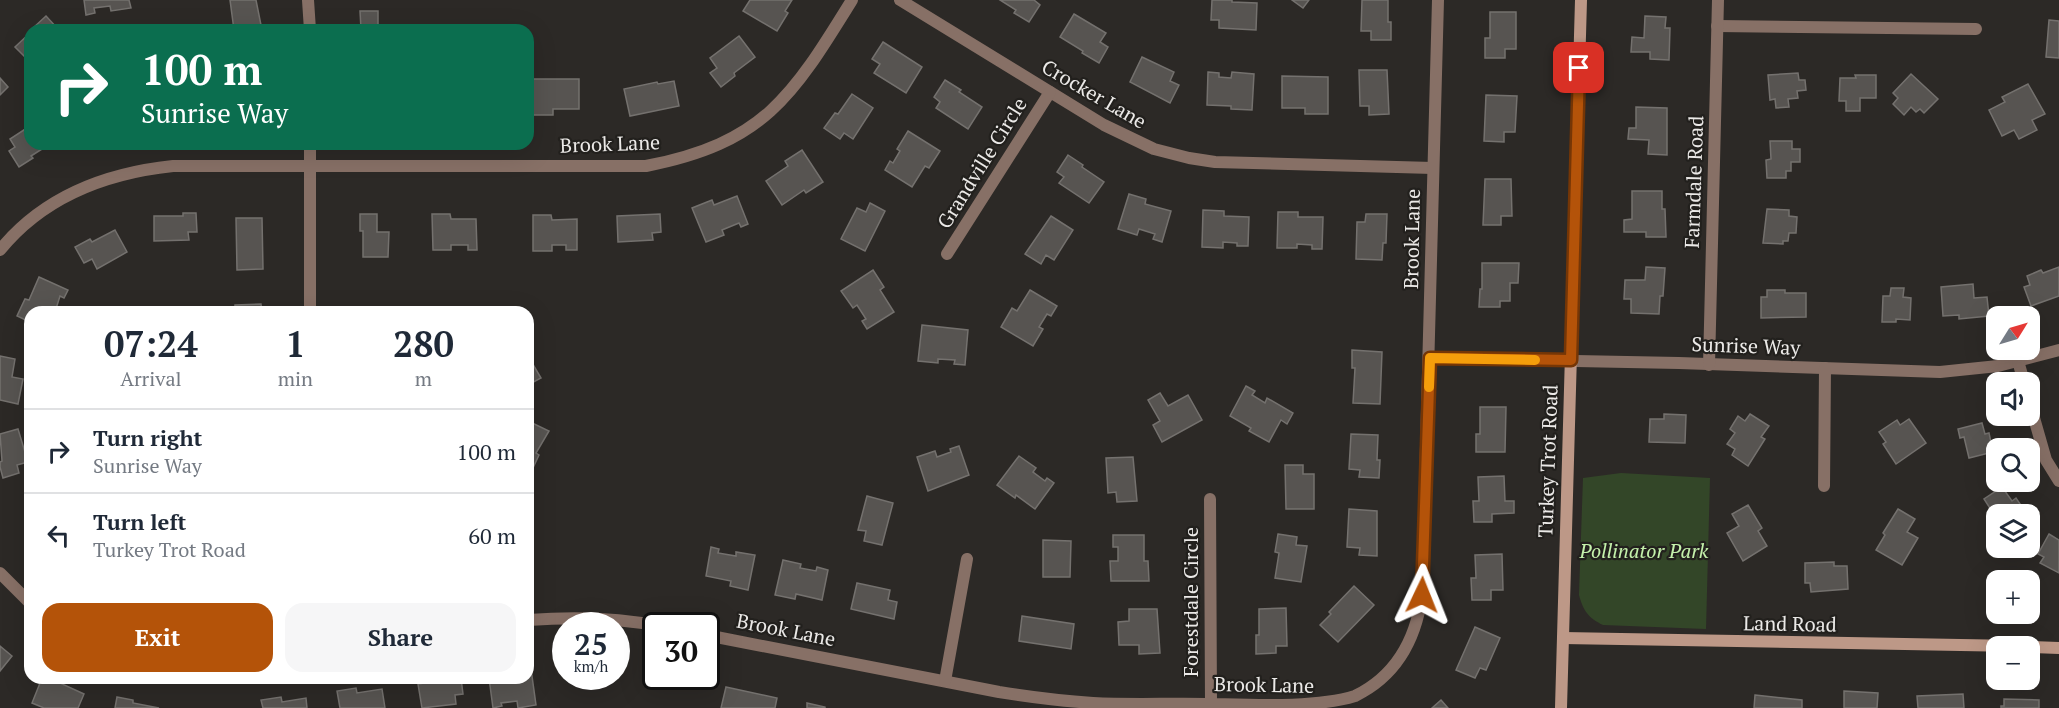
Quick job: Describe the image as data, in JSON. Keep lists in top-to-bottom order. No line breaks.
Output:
{"streets":{"street":["Crocker Lane","Brook Lane","Grandville Circle","Farmdale Road","Sunrise Way","Turkey Trot Road","Forestdale Circle","Land Road"]},"crossings":[["Crocker Lane","Brook Lane"],["Crocker Lane","Grandville Circle"],["Brook Lane","Sunrise Way"],["Brook Lane","Forestdale Circle"],["Farmdale Road","Sunrise Way"],["Sunrise Way","Turkey Trot Road"],["Turkey Trot Road","Land Road"]],"parks":["Pollinator Park"],"north":"top right","page":{"turn":["100 m","Sunrise Way"],"map_buttons":["+","−"],"eta":["07:24","Arrival","1","min","280","m"],"list":[{"name":"Turn right","note":"Sunrise Way","value":"100 m"},{"name":"Turn left","note":"Turkey Trot Road","value":"60 m"}],"buttons":["Exit","Share"],"speed":"25 km/h","limit":"30"}}
